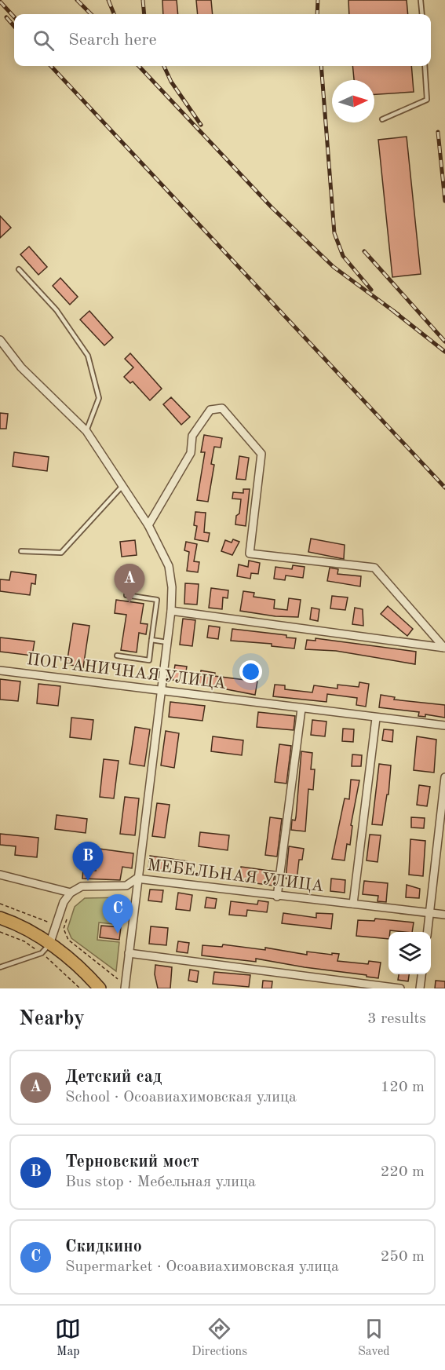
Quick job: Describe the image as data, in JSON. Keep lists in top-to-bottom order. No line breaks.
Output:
{"streets":{"street":["ПОГРАНИЧНАЯ УЛИЦА","МЕБЕЛЬНАЯ УЛИЦА"]},"north":"right","page":{"search":"Search here","pins":["A","B","C"],"heading":["Nearby","3 results"],"list":[{"mark":"A","name":"Детский сад","note":"School · Осоавиахимовская улица","value":"120 m"},{"mark":"B","name":"Терновский мост","note":"Bus stop · Мебельная улица","value":"220 m"},{"mark":"C","name":"Скидкино","note":"Supermarket · Осоавиахимовская улица","value":"250 m"}],"nav":["Map","Directions","Saved"]}}
